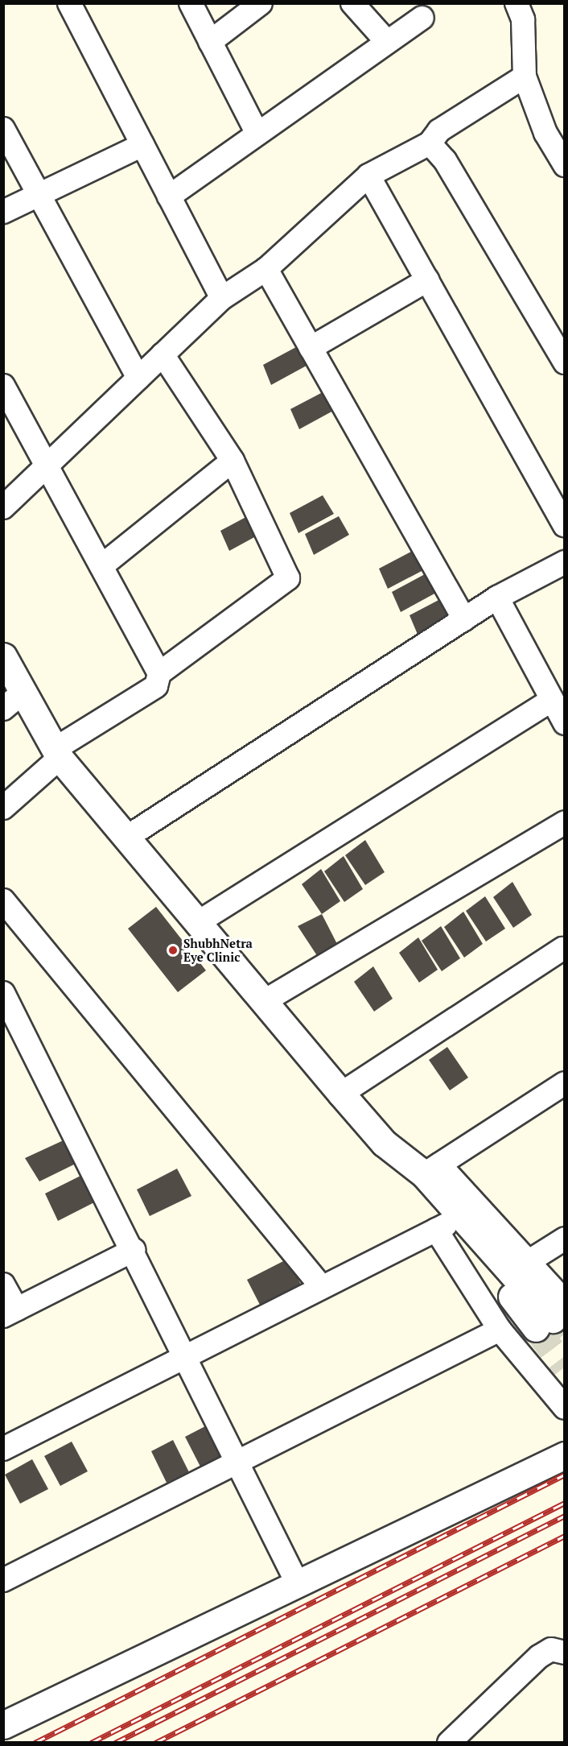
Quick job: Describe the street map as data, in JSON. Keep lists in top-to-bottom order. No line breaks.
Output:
{"places":["ShubhNetra Eye Clinic"]}
